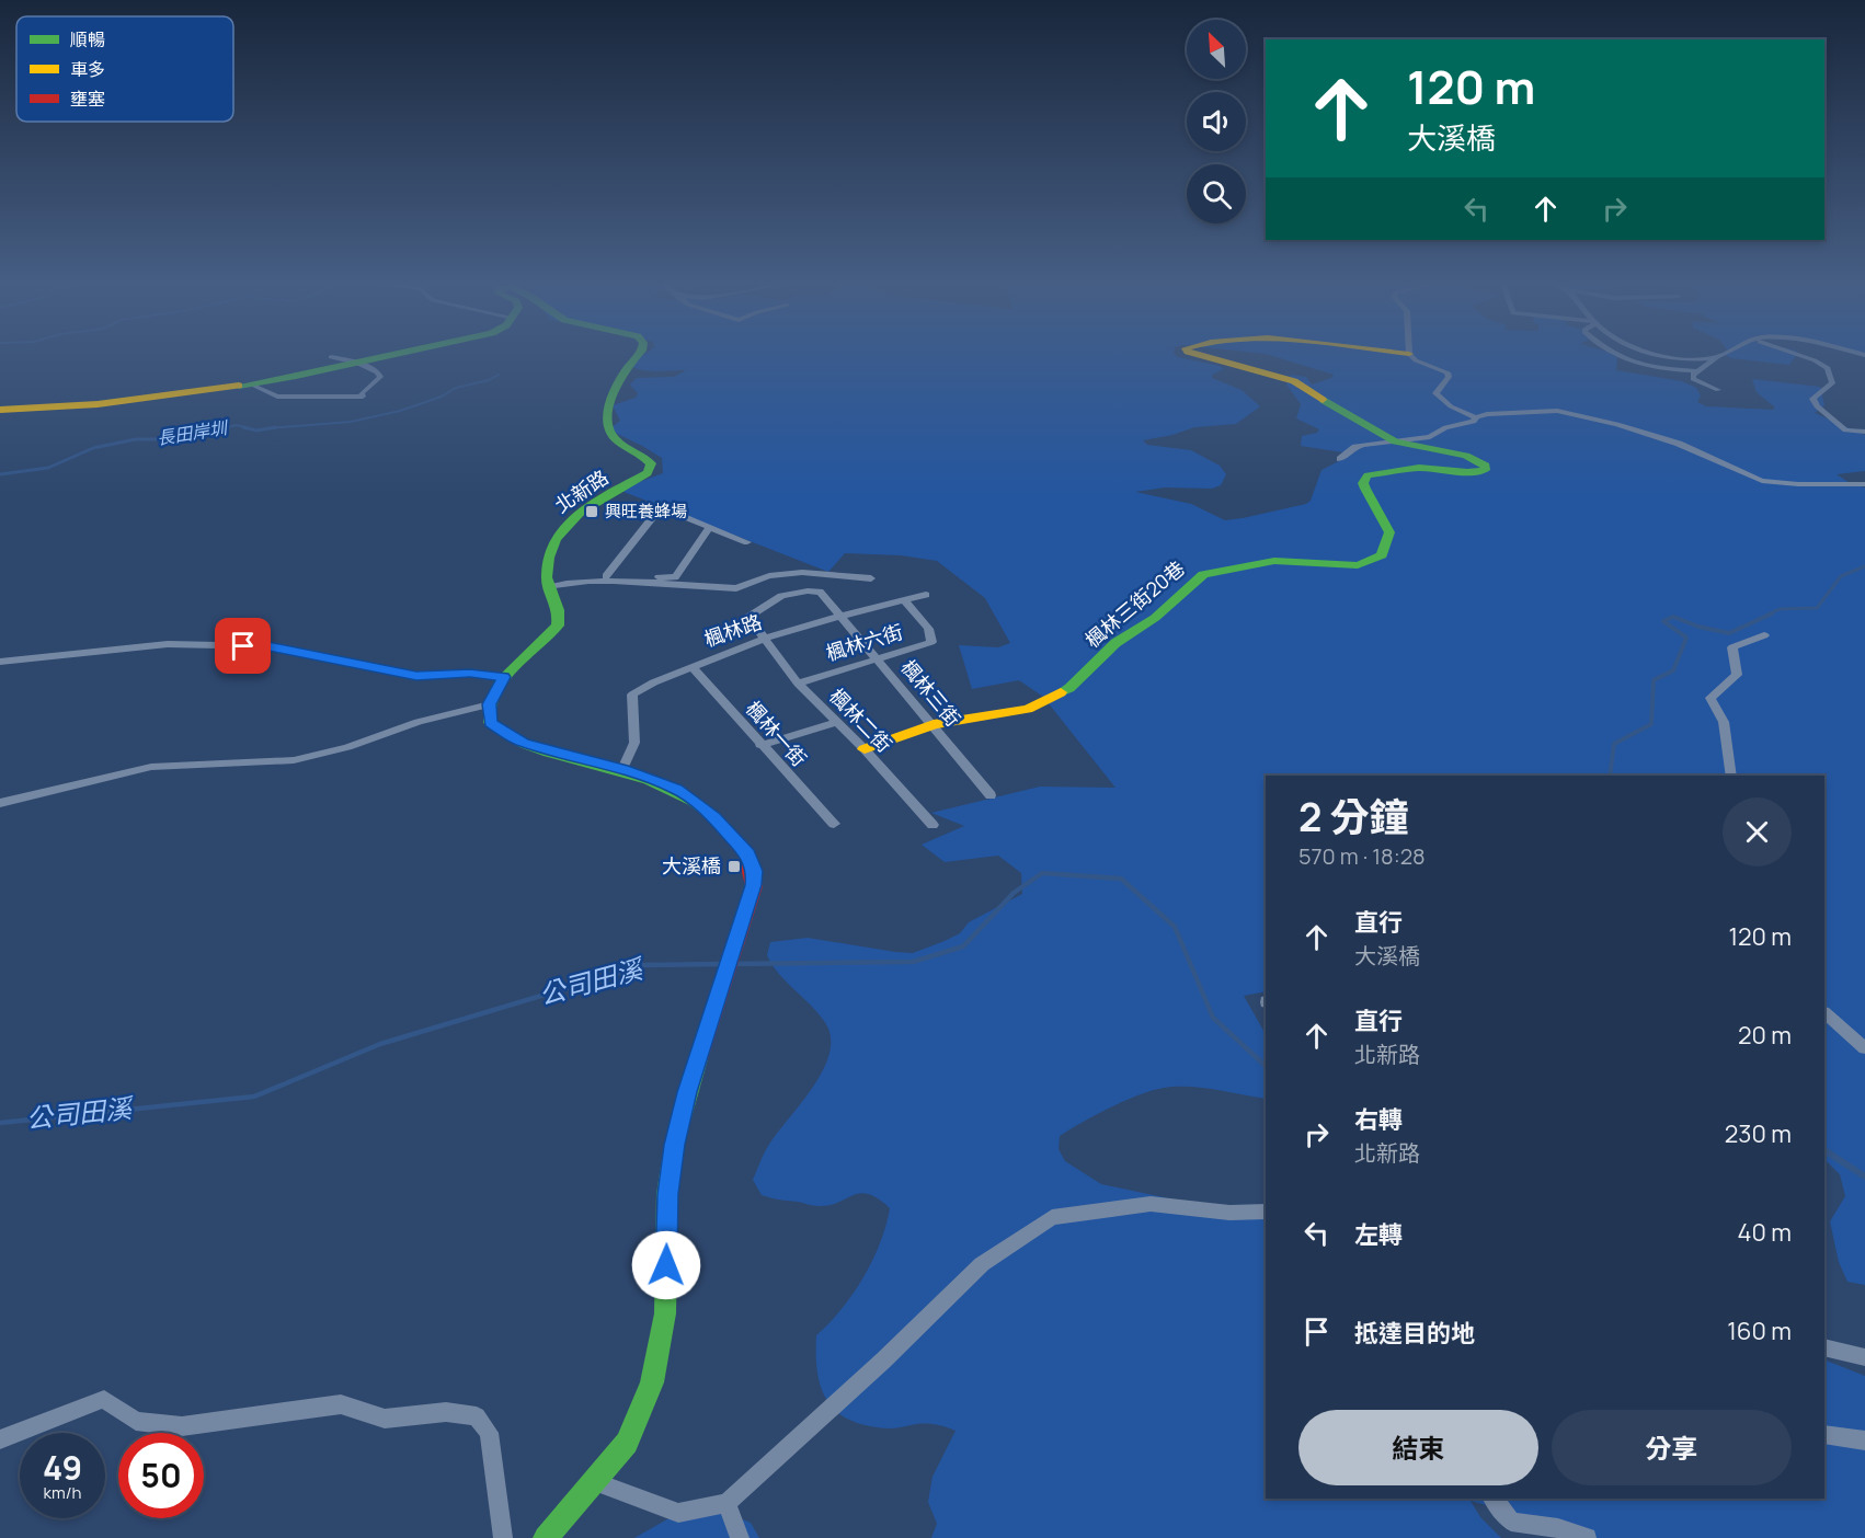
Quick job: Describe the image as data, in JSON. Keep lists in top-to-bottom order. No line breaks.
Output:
{"streets":{"street":["北新路","楓林三街20巷","楓林路","楓林六街","楓林三街","楓林二街","楓林一街"]},"crossings":[["楓林三街20巷","楓林三街"],["楓林路","楓林六街"],["楓林路","楓林三街"],["楓林路","楓林二街"],["楓林路","楓林一街"],["楓林六街","楓林三街"],["楓林六街","楓林二街"],["楓林三街","楓林二街"]],"water":["長田岸圳","公司田溪"],"places":{"transit":["興旺養蜂場","大溪橋"]},"legend":["順暢","車多","壅塞"],"north":"top left","page":{"turn":["120 m","大溪橋"],"heading":["2 分鐘","570 m · 18:28"],"list":[{"name":"直行","note":"大溪橋","value":"120 m"},{"name":"直行","note":"北新路","value":"20 m"},{"name":"右轉","note":"北新路","value":"230 m"},{"name":"左轉","value":"40 m"},{"name":"抵達目的地","value":"160 m"}],"buttons":["結束","分享"],"speed":"49 km/h","limit":"50"}}
